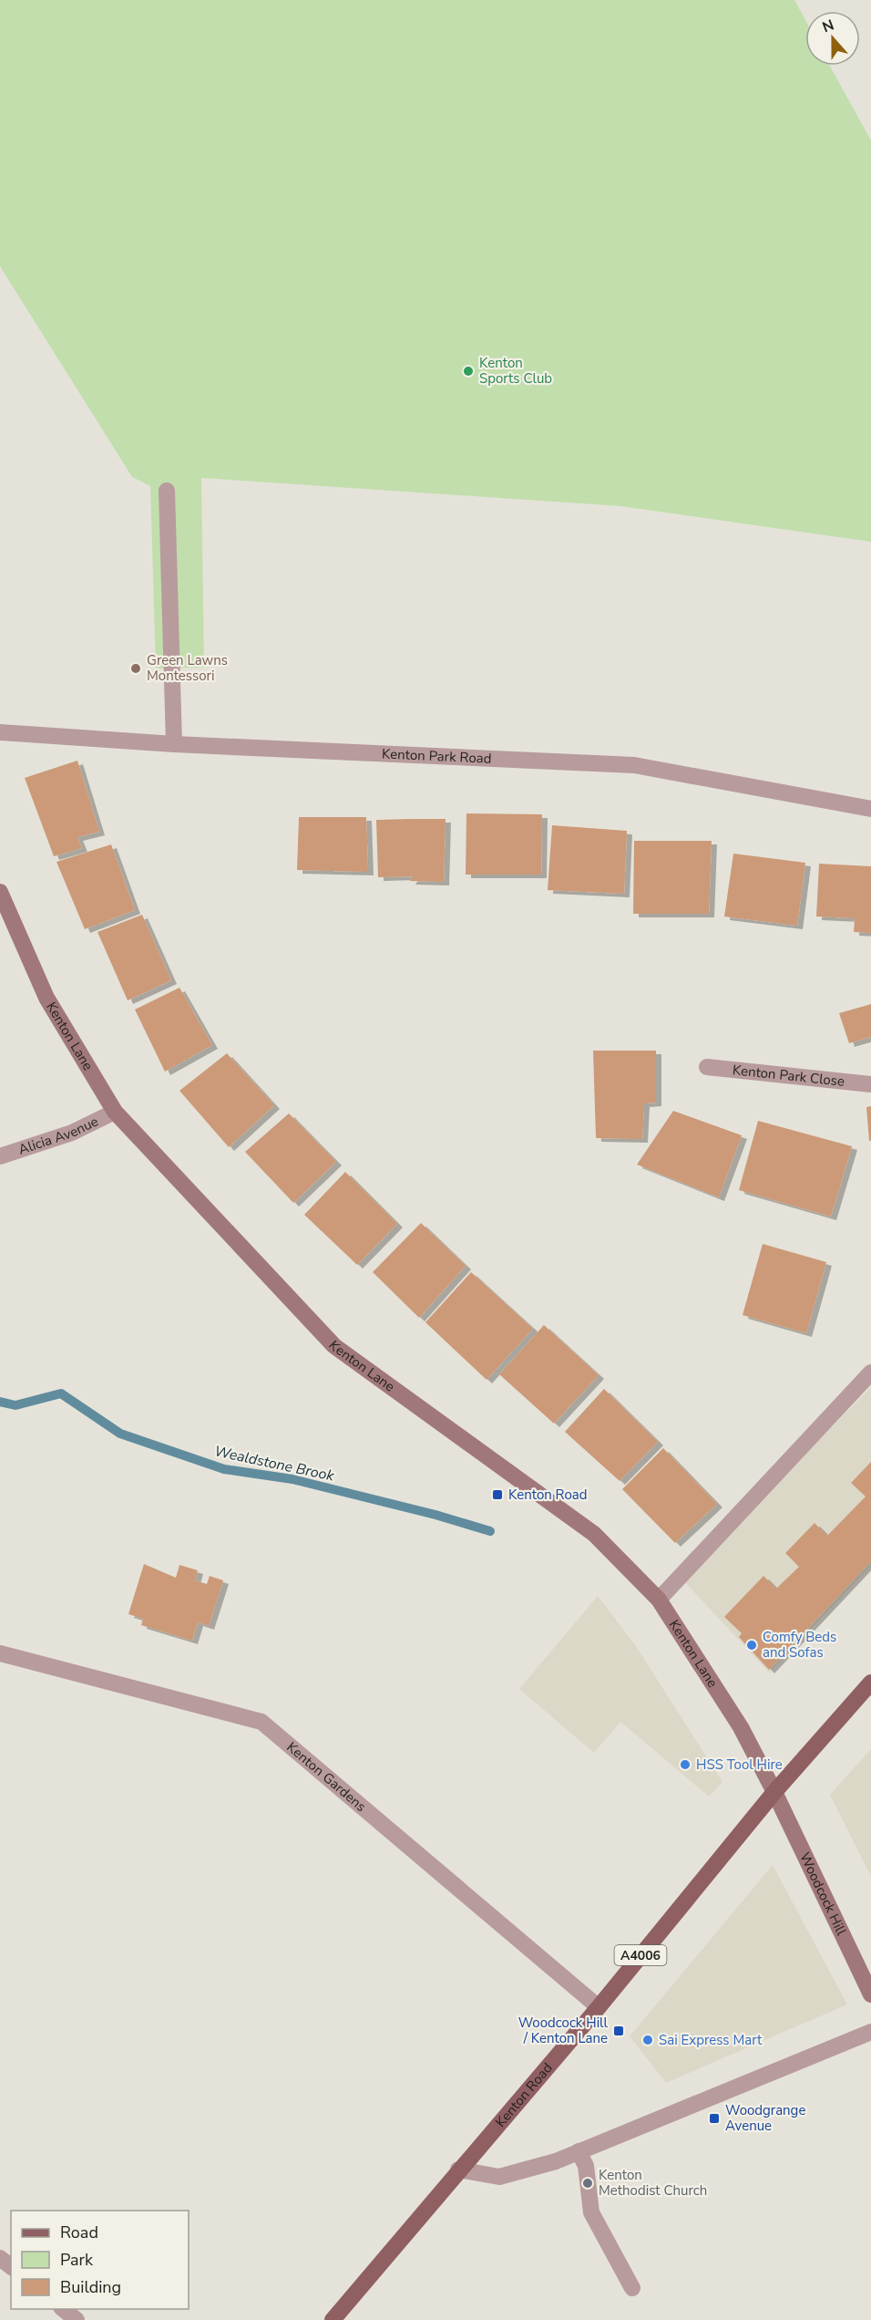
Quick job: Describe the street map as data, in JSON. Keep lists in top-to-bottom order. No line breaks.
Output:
{"streets":{"main road":["A4006","Kenton Road"],"street":["Kenton Park Road","Kenton Lane","Kenton Park Close","Alicia Avenue","Kenton Gardens","Woodcock Hill"]},"crossings":[["Kenton Lane","Alicia Avenue"],["Kenton Lane","Woodcock Hill"],["Kenton Lane","A4006"],["Kenton Lane","Kenton Road"],["Kenton Gardens","Kenton Road"],["Woodcock Hill","A4006"],["Woodcock Hill","Kenton Road"],["A4006","Kenton Road"]],"water":["Wealdstone Brook"],"places":{"other":["Kenton Sports Club","Green Lawns Montessori","Comfy Beds and Sofas","HSS Tool Hire","Sai Express Mart","Kenton Methodist Church"],"transit":["Kenton Road","Woodcock Hill / Kenton Lane","Woodgrange Avenue"]},"legend":["Road","Park","Building"],"north":"top"}
